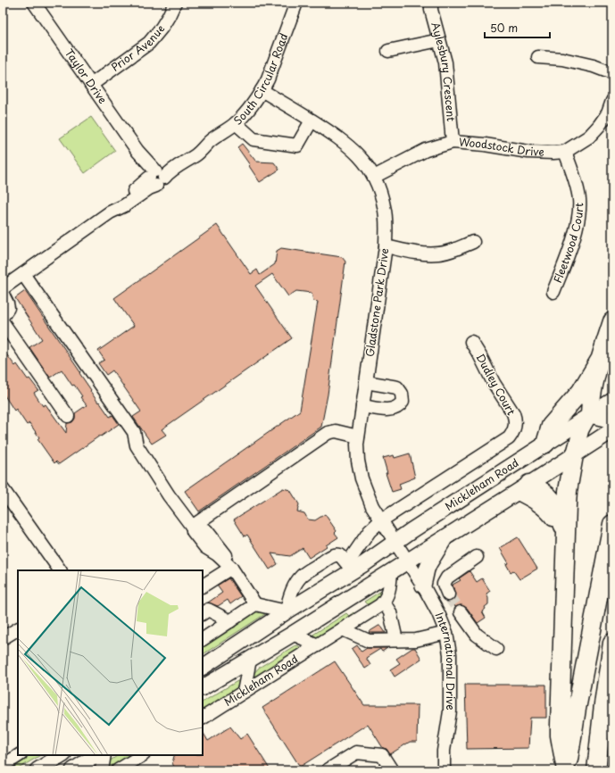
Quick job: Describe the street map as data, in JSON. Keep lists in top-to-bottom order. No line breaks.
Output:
{"streets":{"main road":["Mickleham Road"],"street":["Prior Avenue","Aylesbury Crescent","Taylor Drive","South Circular Road","Woodstock Drive","Fleetwood Court","Gladstone Park Drive","Dudley Court","International Drive"]},"crossings":[["Prior Avenue","Taylor Drive"],["Aylesbury Crescent","Woodstock Drive"],["Taylor Drive","South Circular Road"],["South Circular Road","Gladstone Park Drive"],["Woodstock Drive","Fleetwood Court"],["Woodstock Drive","Gladstone Park Drive"],["Gladstone Park Drive","Dudley Court"],["Gladstone Park Drive","Mickleham Road"],["Gladstone Park Drive","International Drive"]],"scale_bar":"50 m"}
